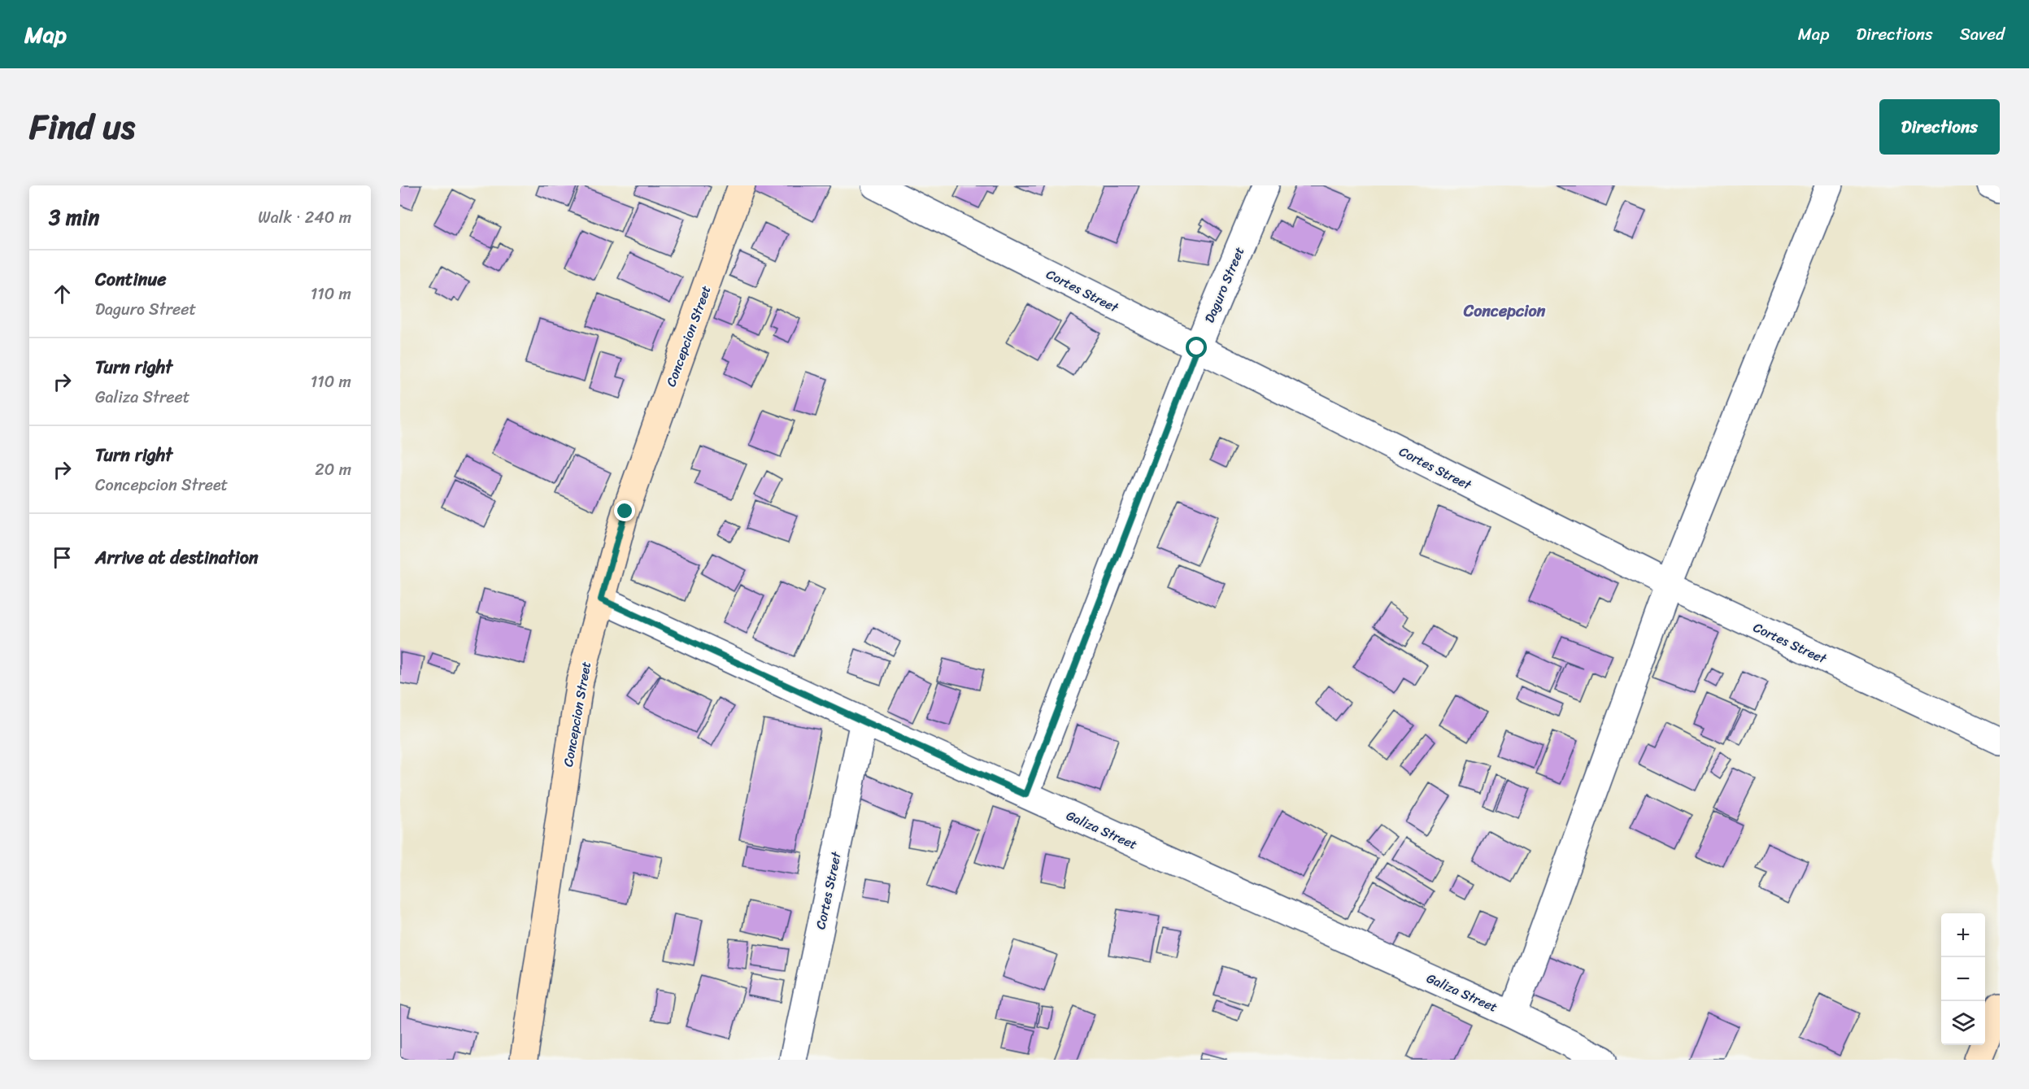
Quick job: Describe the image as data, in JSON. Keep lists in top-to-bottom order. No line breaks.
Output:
{"streets":{"street":["Daguro Street","Cortes Street","Concepcion Street","Galiza Street"]},"crossings":[["Daguro Street","Cortes Street"],["Daguro Street","Galiza Street"],["Cortes Street","Galiza Street"],["Concepcion Street","Galiza Street"]],"districts":["Concepcion"],"page":{"header":"Map","nav":["Map","Directions","Saved"],"title":"Find us","buttons":"Directions","heading":["3 min","Walk · 240 m"],"list":[["Continue","Daguro Street","110 m"],["Turn right","Galiza Street","110 m"],["Turn right","Concepcion Street","20 m"],"Arrive at destination"],"map_buttons":["+","−"]}}
